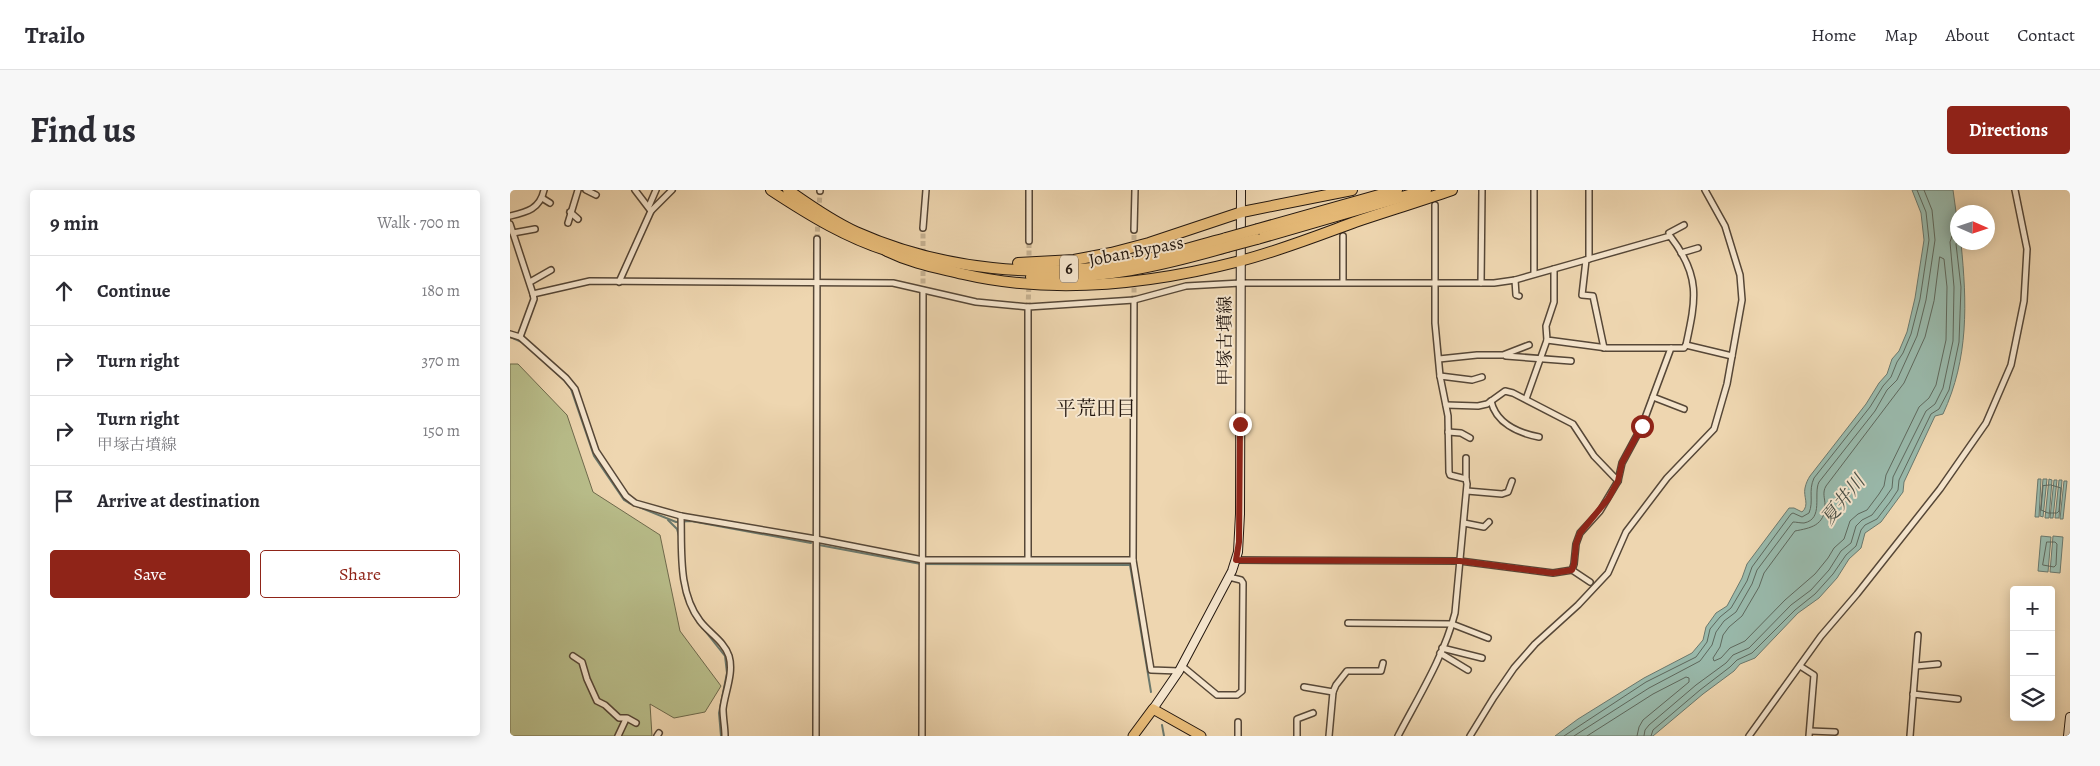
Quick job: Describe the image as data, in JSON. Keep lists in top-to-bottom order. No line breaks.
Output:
{"streets":{"highway":["Joban Bypass","6"],"main road":["甲塚古墳線"]},"districts":["平荒田目"],"water":["夏井川"],"north":"right","page":{"header":"Trailo","nav":["Home","Map","About","Contact"],"title":"Find us","buttons":["Directions",["Save","Share"]],"heading":["9 min","Walk · 700 m"],"list":[["Continue","180 m"],["Turn right","370 m"],["Turn right","甲塚古墳線","150 m"],"Arrive at destination"],"map_buttons":["+","−"]}}
